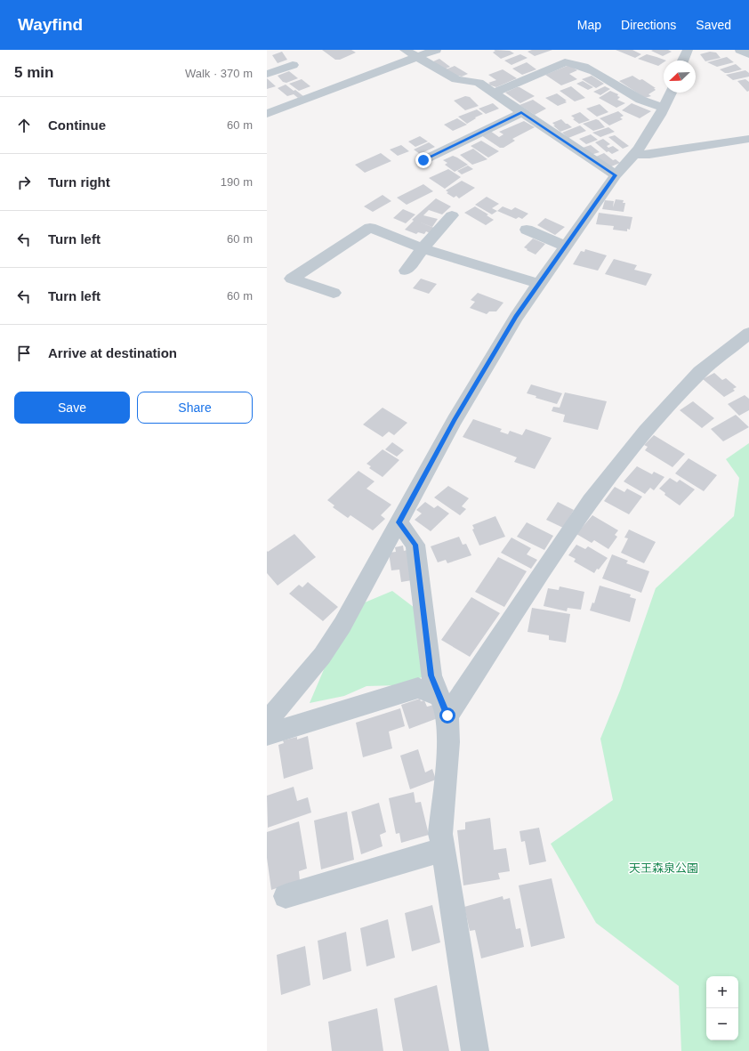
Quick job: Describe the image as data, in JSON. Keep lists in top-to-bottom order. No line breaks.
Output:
{"parks":["天王森泉公園"],"north":"bottom left","page":{"header":"Wayfind","nav":["Map","Directions","Saved"],"heading":["5 min","Walk · 370 m"],"list":[["Continue","60 m"],["Turn right","190 m"],["Turn left","60 m"],["Turn left","60 m"],"Arrive at destination"],"buttons":["Save","Share"],"map_buttons":["+","−"]}}
